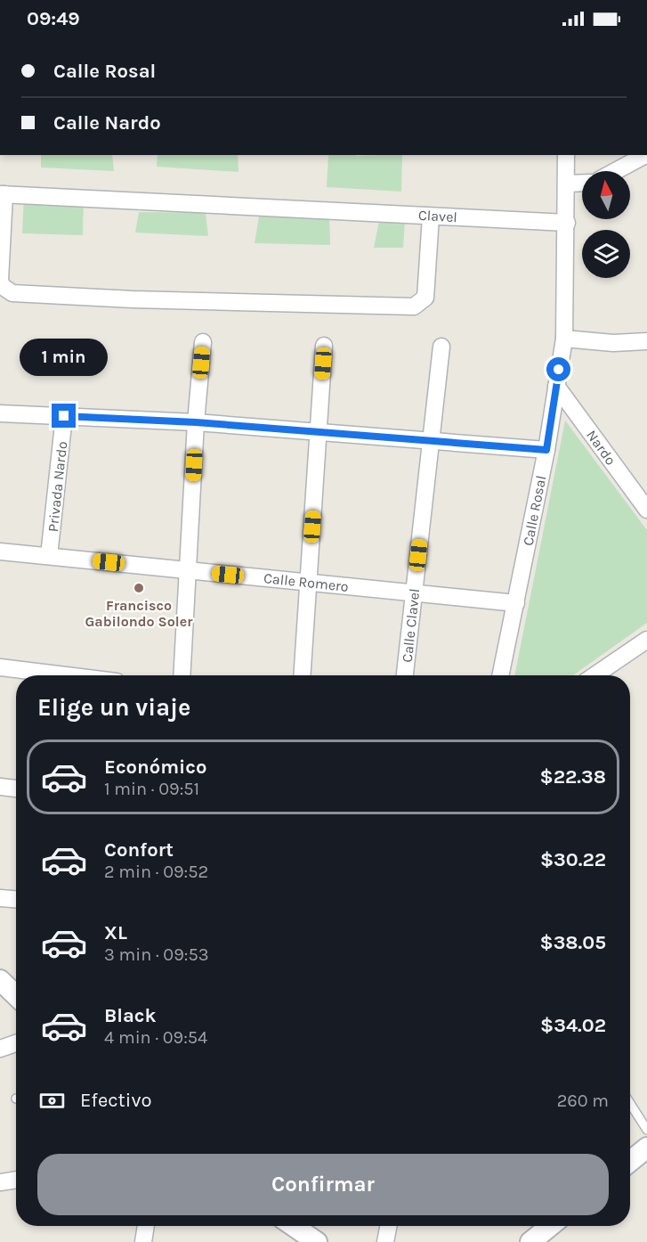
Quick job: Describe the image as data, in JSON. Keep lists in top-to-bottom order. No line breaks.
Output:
{"streets":{"street":["Clavel","Nardo","Privada Nardo","Calle Rosal","Calle Romero","Calle Clavel"]},"crossings":[["Clavel","Calle Rosal"],["Nardo","Calle Rosal"],["Privada Nardo","Calle Romero"],["Calle Rosal","Calle Romero"],["Calle Romero","Calle Clavel"]],"places":["Francisco Gabilondo Soler"],"north":"top","page":{"status":"09:49","banner":["Calle Rosal","Calle Nardo"],"bubble":"1 min","heading":"Elige un viaje","list":[{"name":"Económico","note":"1 min · 09:51","value":"$22.38"},{"name":"Confort","note":"2 min · 09:52","value":"$30.22"},{"name":"XL","note":"3 min · 09:53","value":"$38.05"},{"name":"Black","note":"4 min · 09:54","value":"$34.02"}],"pay":["Efectivo","260 m"],"buttons":"Confirmar"}}
